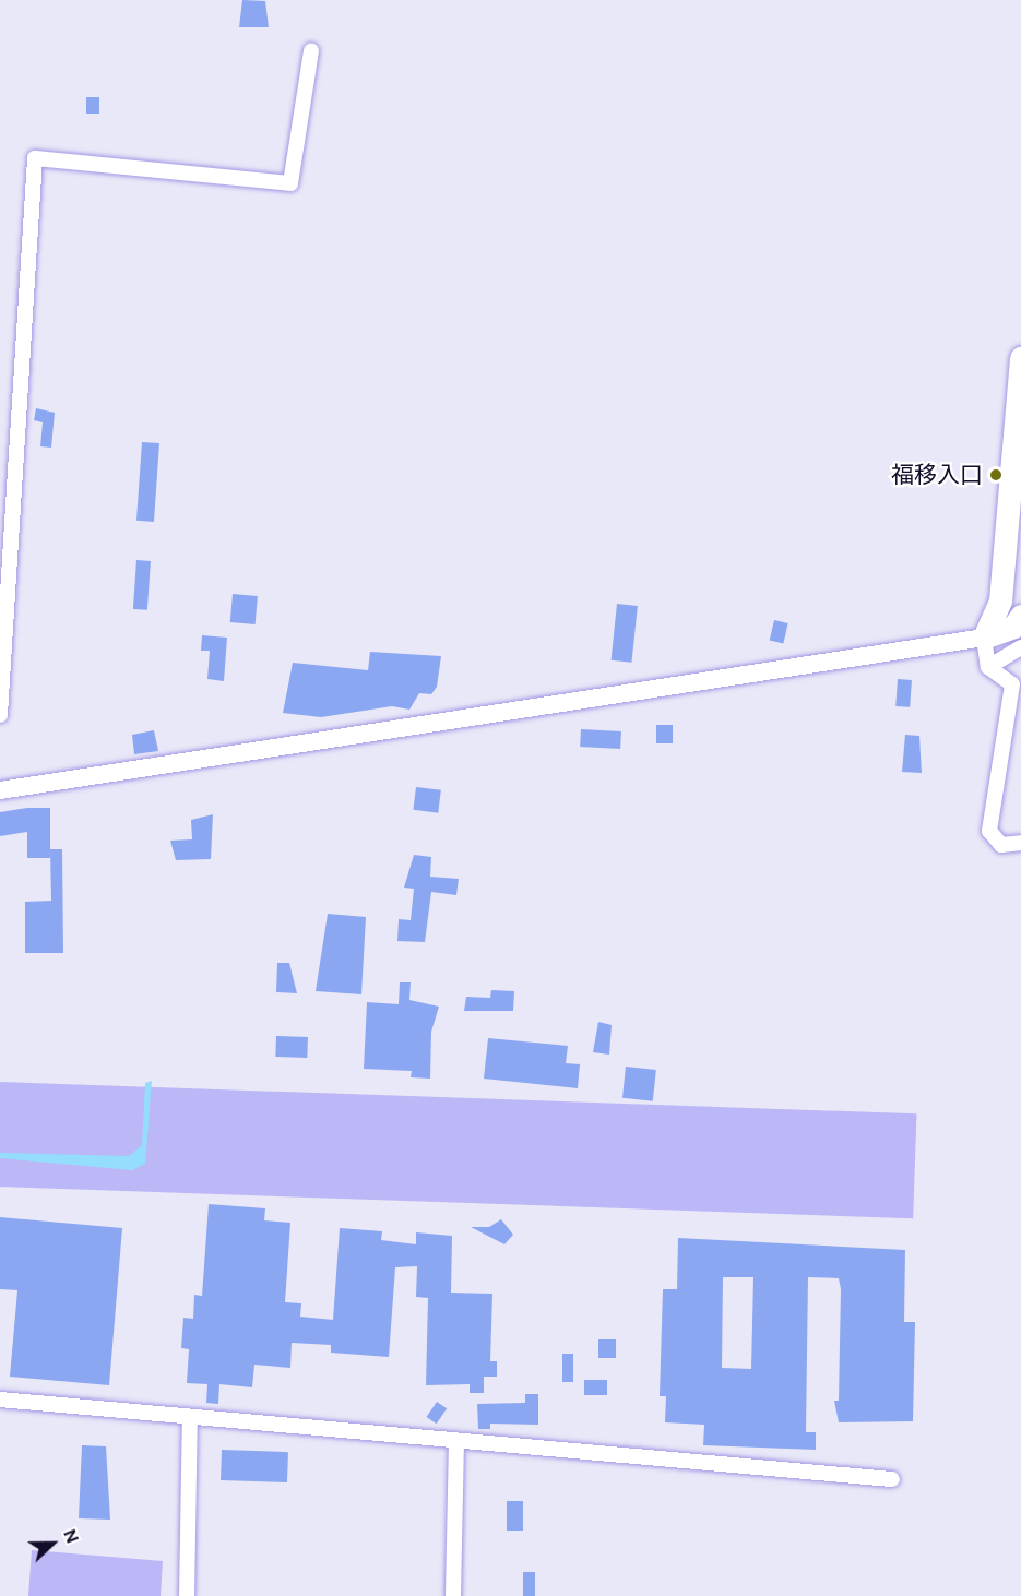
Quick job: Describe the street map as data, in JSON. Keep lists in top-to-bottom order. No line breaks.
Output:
{"places":["福移入口"],"north":"right"}
